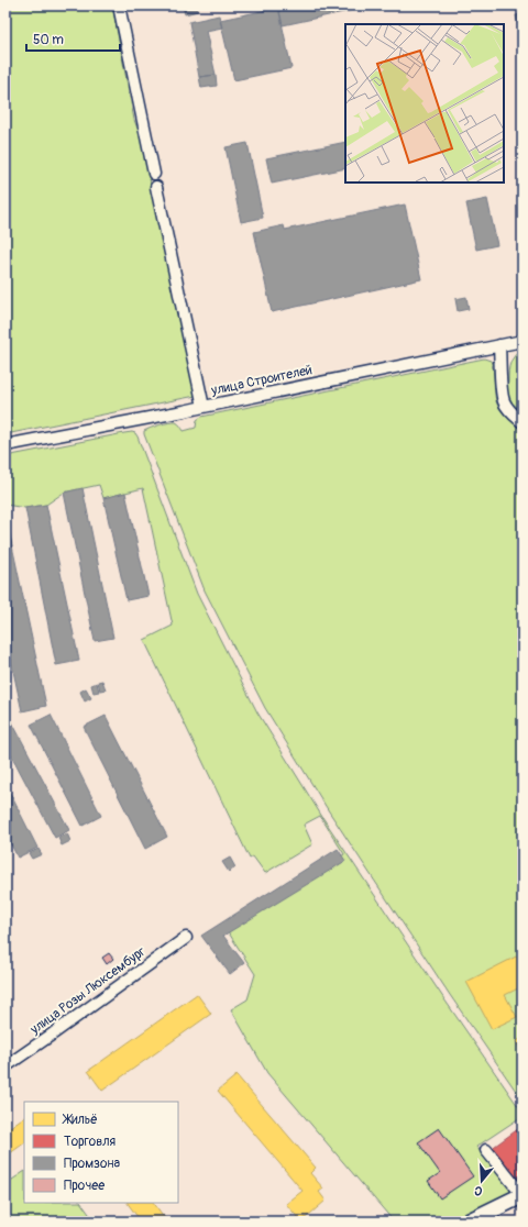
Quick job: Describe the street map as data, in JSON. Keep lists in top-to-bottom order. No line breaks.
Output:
{"streets":{"street":["улица Строителей","улица Розы Люксембург"]},"legend":["Жильё","Торговля","Промзона","Прочее"],"scale_bar":"50 m","north":"bottom"}
